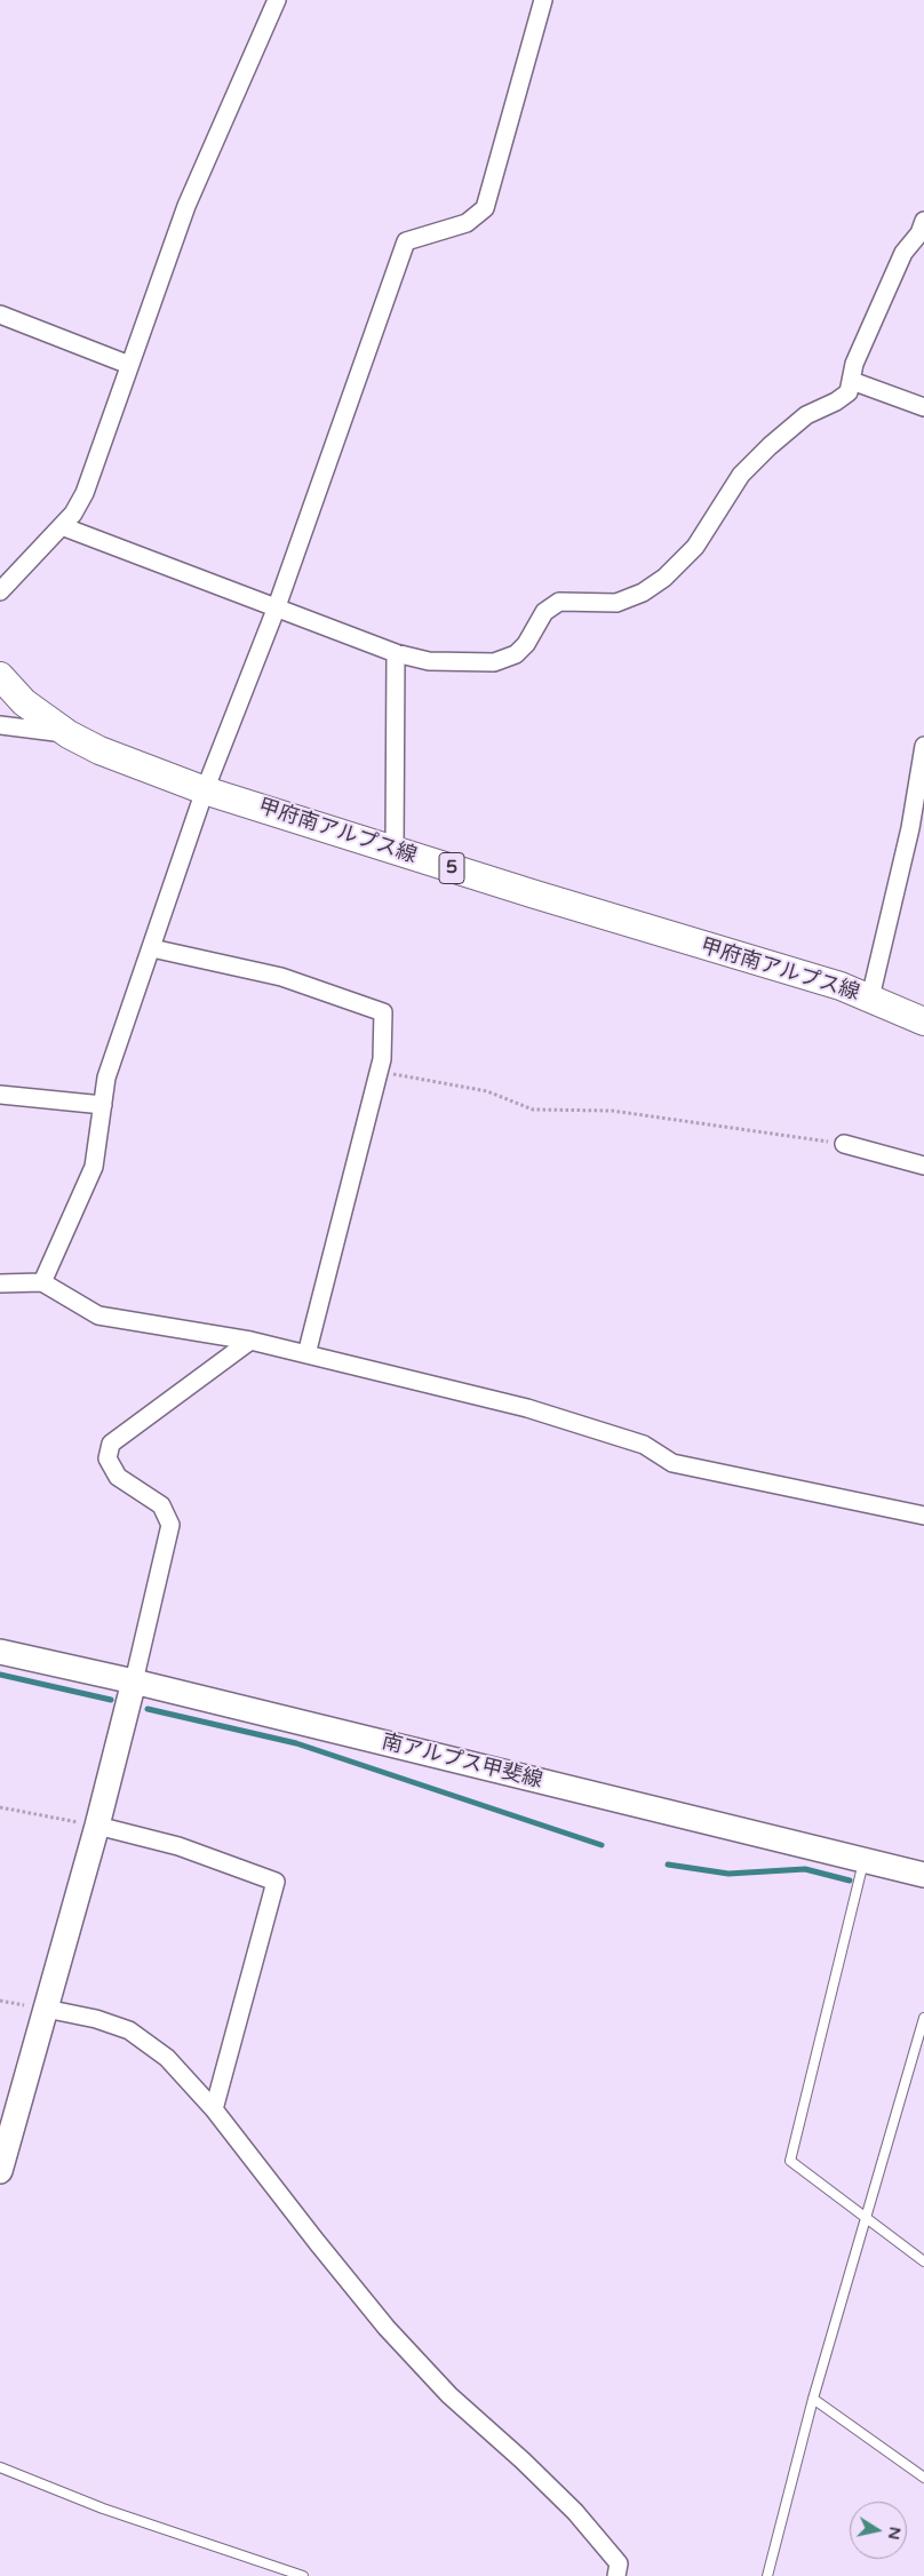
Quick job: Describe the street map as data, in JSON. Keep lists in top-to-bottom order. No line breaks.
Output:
{"streets":{"main road":["甲府南アルプス線","5","南アルプス甲斐線"]},"north":"right"}
